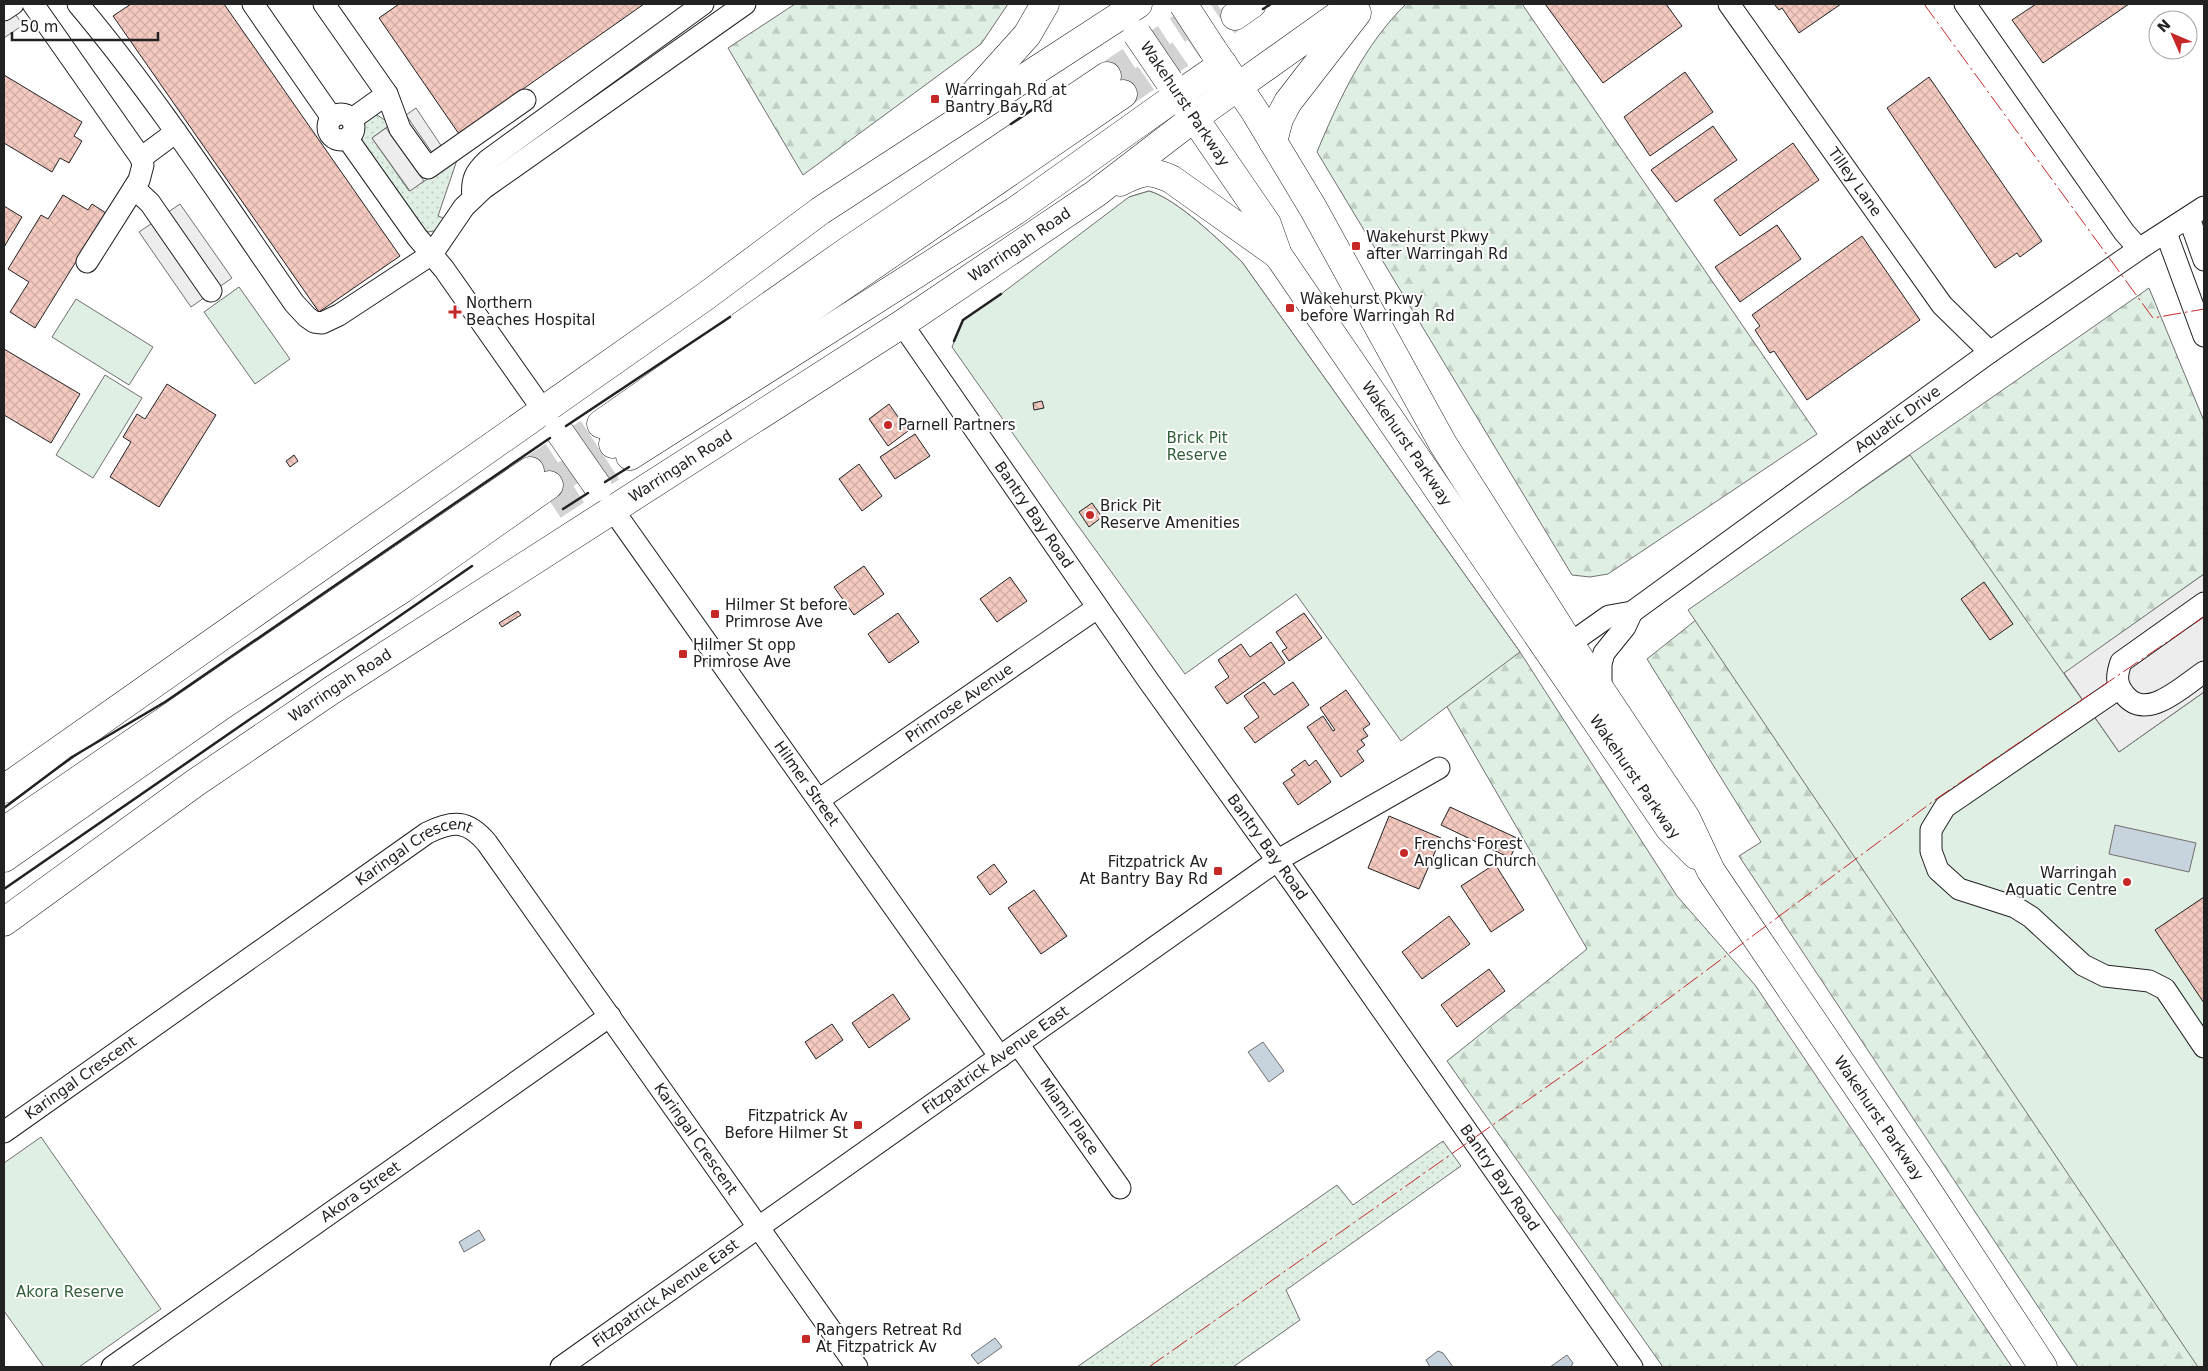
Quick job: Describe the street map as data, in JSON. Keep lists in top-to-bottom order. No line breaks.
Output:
{"streets":{"main road":["Wakehurst Parkway","Warringah Road"],"street":["Tilley Lane","Aquatic Drive","Bantry Bay Road","Primrose Avenue","Hilmer Street","Karingal Crescent","Fitzpatrick Avenue East","Miami Place","Akora Street"]},"crossings":[["Wakehurst Parkway","Warringah Road"],["Wakehurst Parkway","Aquatic Drive"],["Tilley Lane","Aquatic Drive"],["Warringah Road","Bantry Bay Road"],["Warringah Road","Hilmer Street"],["Bantry Bay Road","Primrose Avenue"],["Bantry Bay Road","Fitzpatrick Avenue East"],["Primrose Avenue","Hilmer Street"],["Hilmer Street","Fitzpatrick Avenue East"],["Karingal Crescent","Fitzpatrick Avenue East"],["Karingal Crescent","Akora Street"],["Fitzpatrick Avenue East","Miami Place"]],"parks":["Brick Pit Reserve","Akora Reserve"],"places":{"transit":["Warringah Rd at Bantry Bay Rd","Wakehurst Pkwy after Warringah Rd","Wakehurst Pkwy before Warringah Rd","Hilmer St before Primrose Ave","Hilmer St opp Primrose Ave","Fitzpatrick Av At Bantry Bay Rd","Fitzpatrick Av Before Hilmer St","Rangers Retreat Rd At Fitzpatrick Av"],"health":["Northern Beaches Hospital"],"other":["Parnell Partners","Brick Pit Reserve Amenities","Frenchs Forest Anglican Church","Warringah Aquatic Centre"]},"scale_bar":"50 m","north":"top left"}
